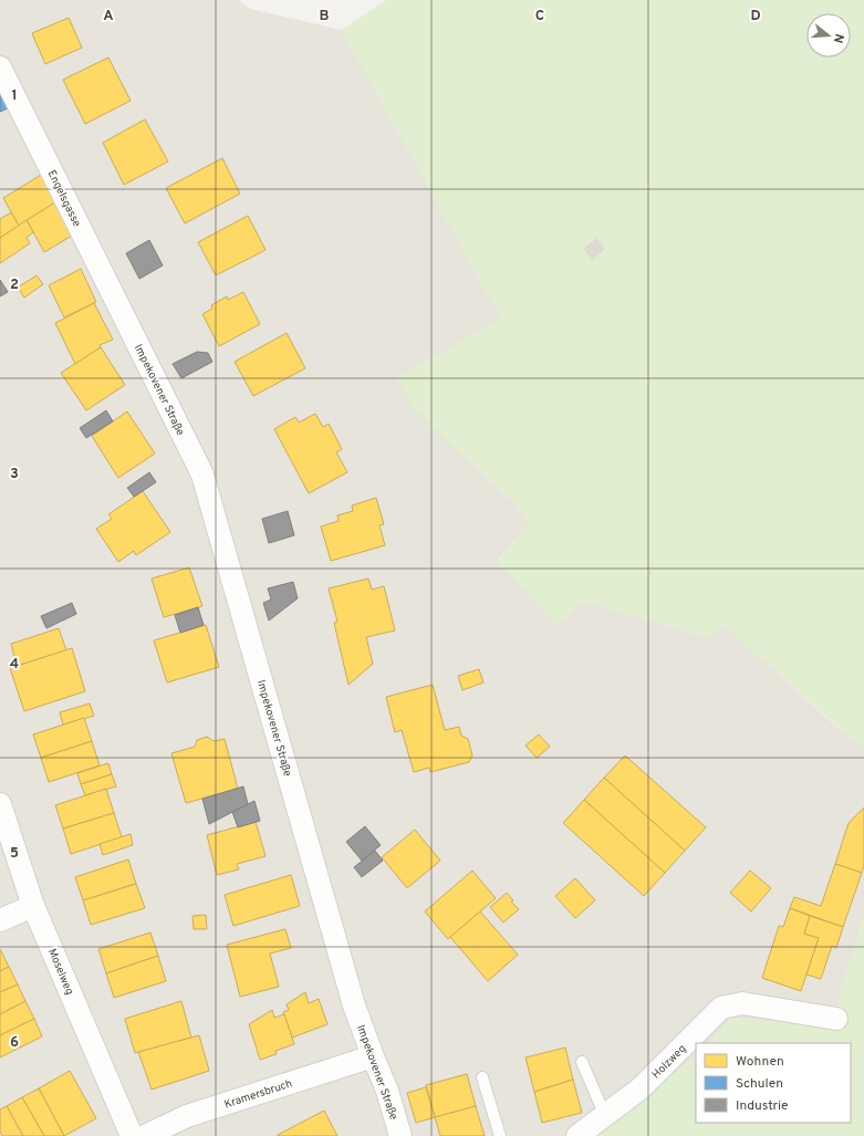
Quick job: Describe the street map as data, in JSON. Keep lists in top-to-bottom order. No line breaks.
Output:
{"streets":{"street":["Engelsgasse","Impekovener Straße","Moselweg","Holzweg","Kramersbruch"]},"crossings":[["Engelsgasse","Impekovener Straße"],["Impekovener Straße","Kramersbruch"]],"legend":["Wohnen","Schulen","Industrie"],"north":"right","grid":{"columns":["A","B","C","D"],"rows":["1","2","3","4","5","6"]}}
